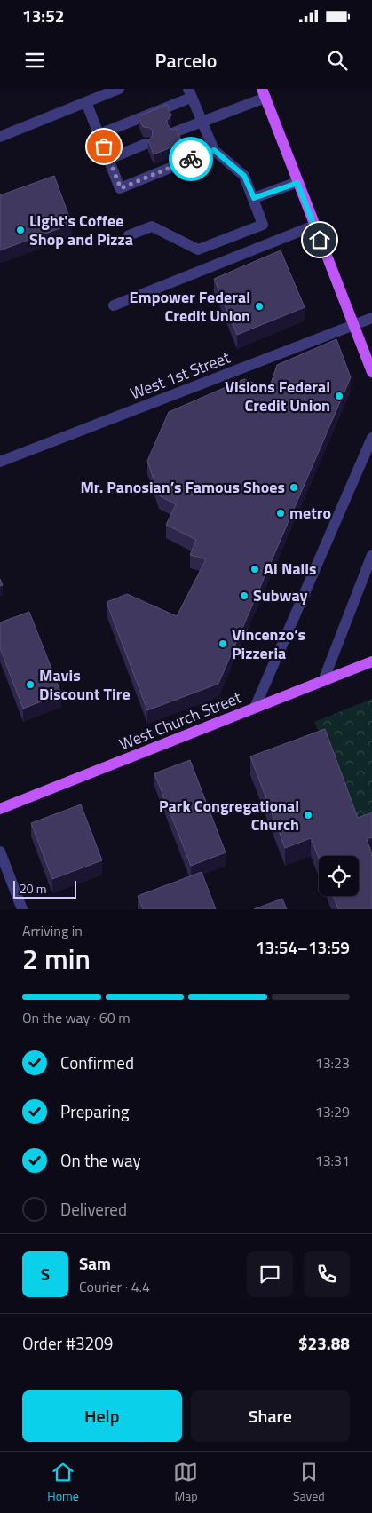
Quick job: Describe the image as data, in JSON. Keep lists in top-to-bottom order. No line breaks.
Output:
{"streets":{"main road":["West Church Street"],"street":["West 1st Street"]},"places":["Light's Coffee Shop and Pizza","Empower Federal Credit Union","Visions Federal Credit Union","Mr. Panosian’s Famous Shoes","metro","AI Nails","Subway","Vincenzo’s Pizzeria","Mavis Discount Tire","Park Congregational Church"],"scale_bar":"20 m","page":{"status":"13:52","header":"Parcelo","scale":"20 m","heading":["2 min","Arriving in","13:54–13:59"],"panel":["Sam","Courier · 4.4","Order #3209","$23.88"],"bar":"On the way · 60 m","list":[["Confirmed","13:23"],["Preparing","13:29"],["On the way","13:31"],"Delivered"],"round":"S","buttons":["Help","Share"],"tabs":["Home","Map","Saved"]}}
